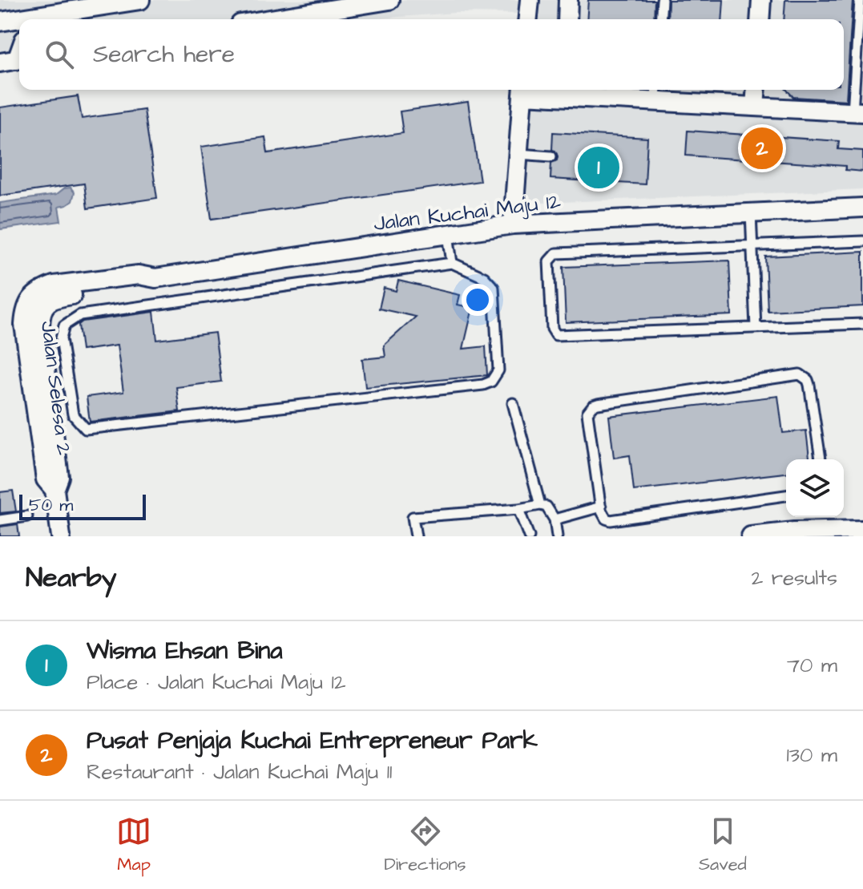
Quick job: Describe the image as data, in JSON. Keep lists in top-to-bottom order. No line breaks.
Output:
{"streets":{"street":["Jalan Kuchai Maju 12","Jalan Selesa 2"]},"crossings":[["Jalan Kuchai Maju 12","Jalan Selesa 2"]],"scale_bar":"50 m","page":{"search":"Search here","pins":["2","1"],"scale":"50 m","heading":["Nearby","2 results"],"list":[{"mark":"1","name":"Wisma Ehsan Bina","note":"Place · Jalan Kuchai Maju 12","value":"70 m"},{"mark":"2","name":"Pusat Penjaja Kuchai Entrepreneur Park","note":"Restaurant · Jalan Kuchai Maju 11","value":"130 m"}],"nav":["Map","Directions","Saved"]}}
